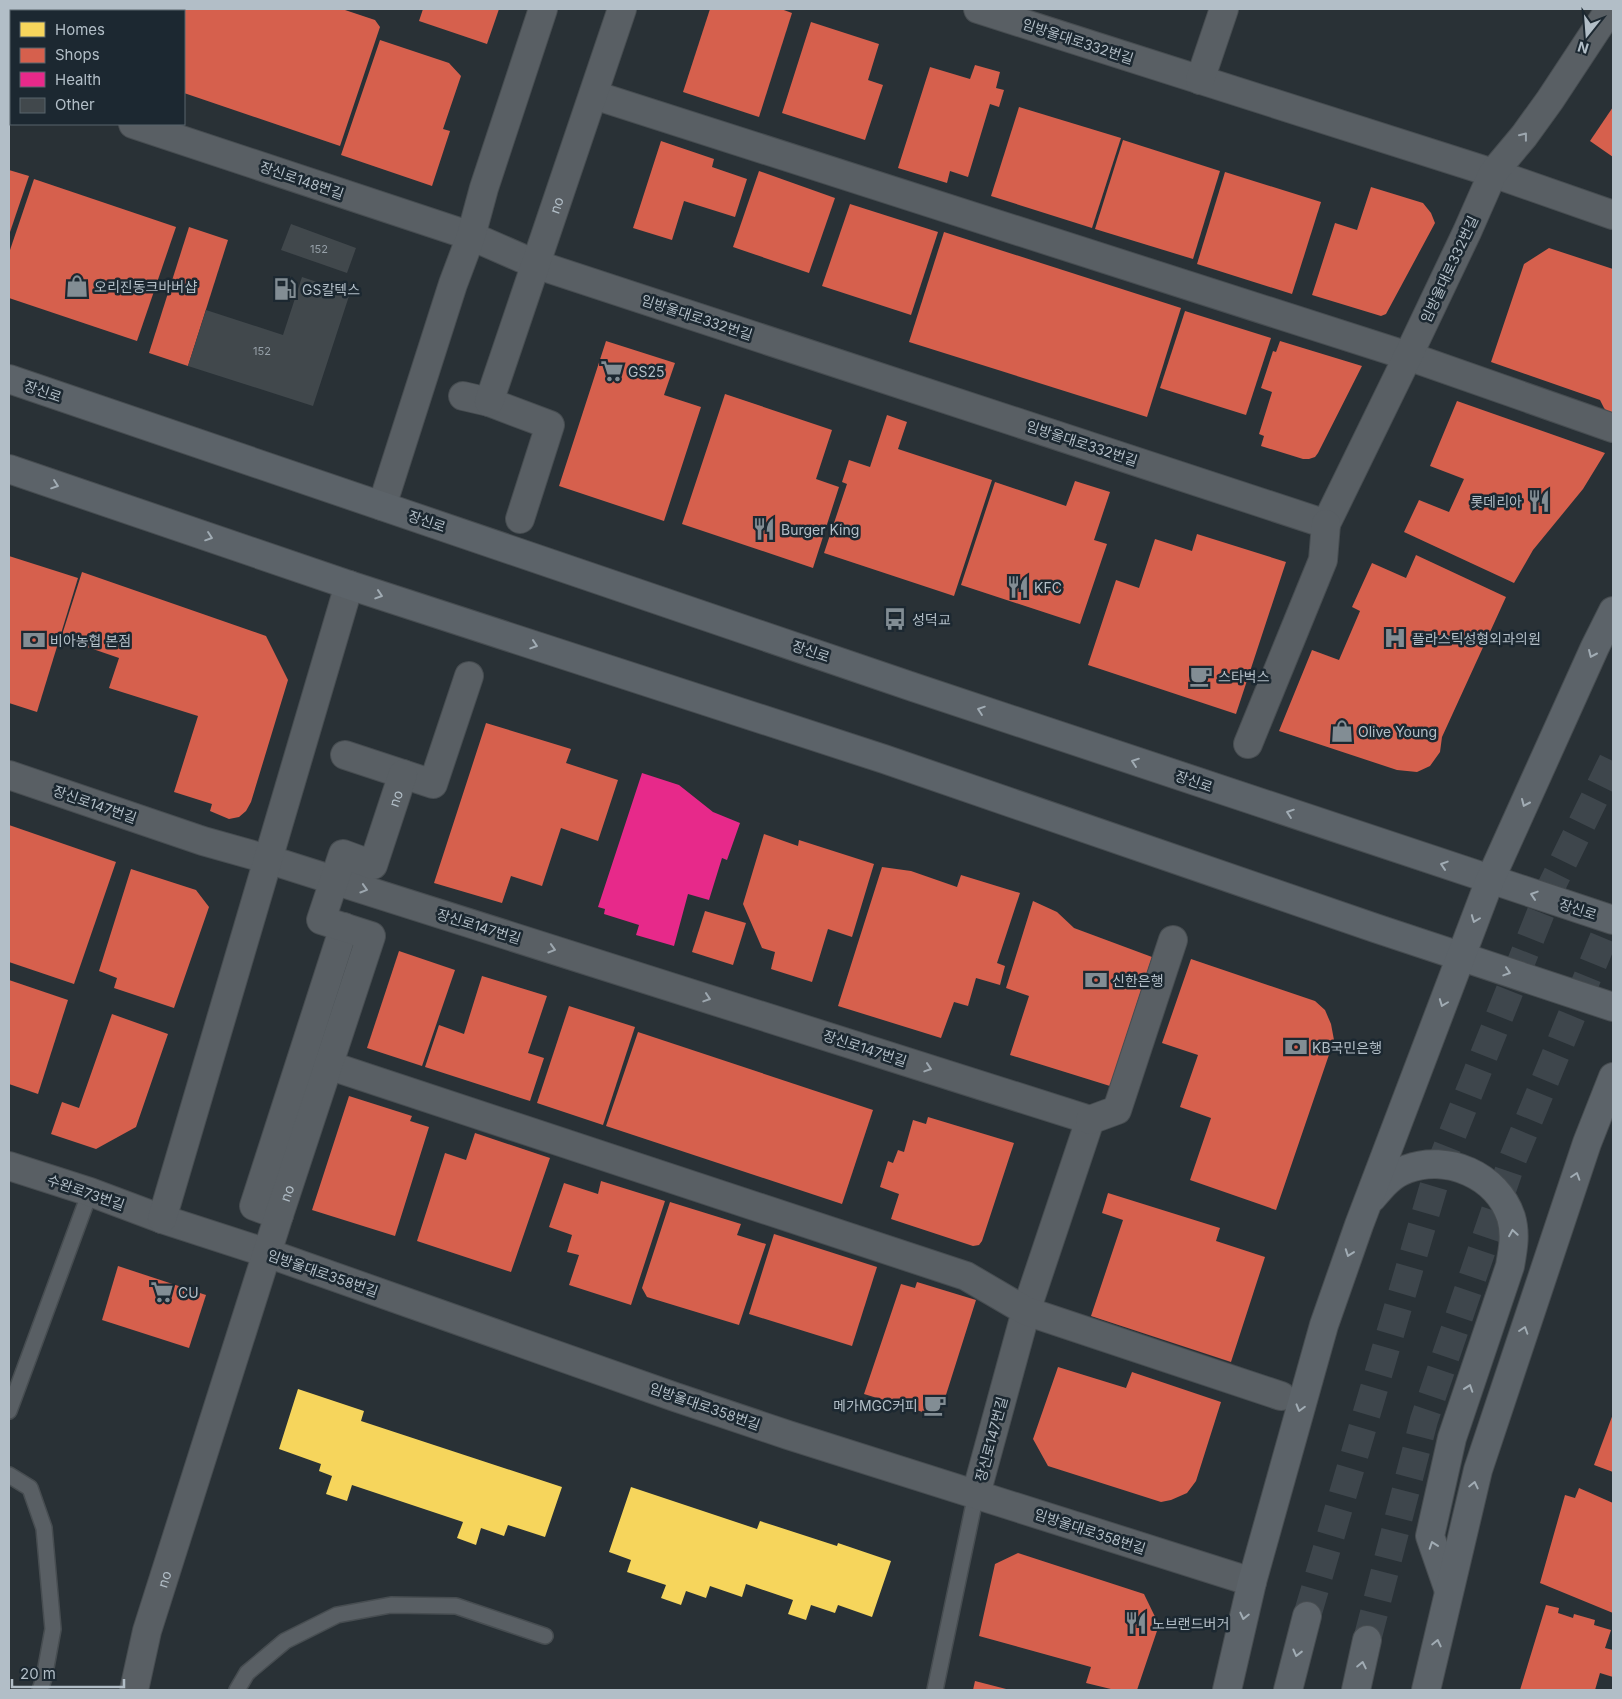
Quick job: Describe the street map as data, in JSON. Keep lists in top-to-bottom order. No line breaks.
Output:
{"streets":{"main road":["장신로"],"street":["임방울대로332번길","장신로148번길","no","장신로147번길","수완로73번길","임방울대로358번길"]},"crossings":[["임방울대로332번길","장신로148번길"],["임방울대로332번길","no"],["no","장신로147번길"],["no","임방울대로358번길"],["장신로147번길","임방울대로358번길"],["수완로73번길","임방울대로358번길"]],"places":{"shop":["오리진동크바버샵","Olive Young"],"fuel station":["GS칼텍스"],"supermarket":["GS25","CU"],"restaurant":["롯데리아","Burger King","KFC","노브랜드버거"],"bus stop":["성덕교"],"hospital":["플라스틱성형외과의원"],"bank":["비아농협 본점","신한은행","KB국민은행"],"cafe":["스타벅스","메가MGC커피"]},"house_numbers":["152","152"],"legend":["Homes","Shops","Health","Other"],"scale_bar":"20 m","north":"bottom"}
